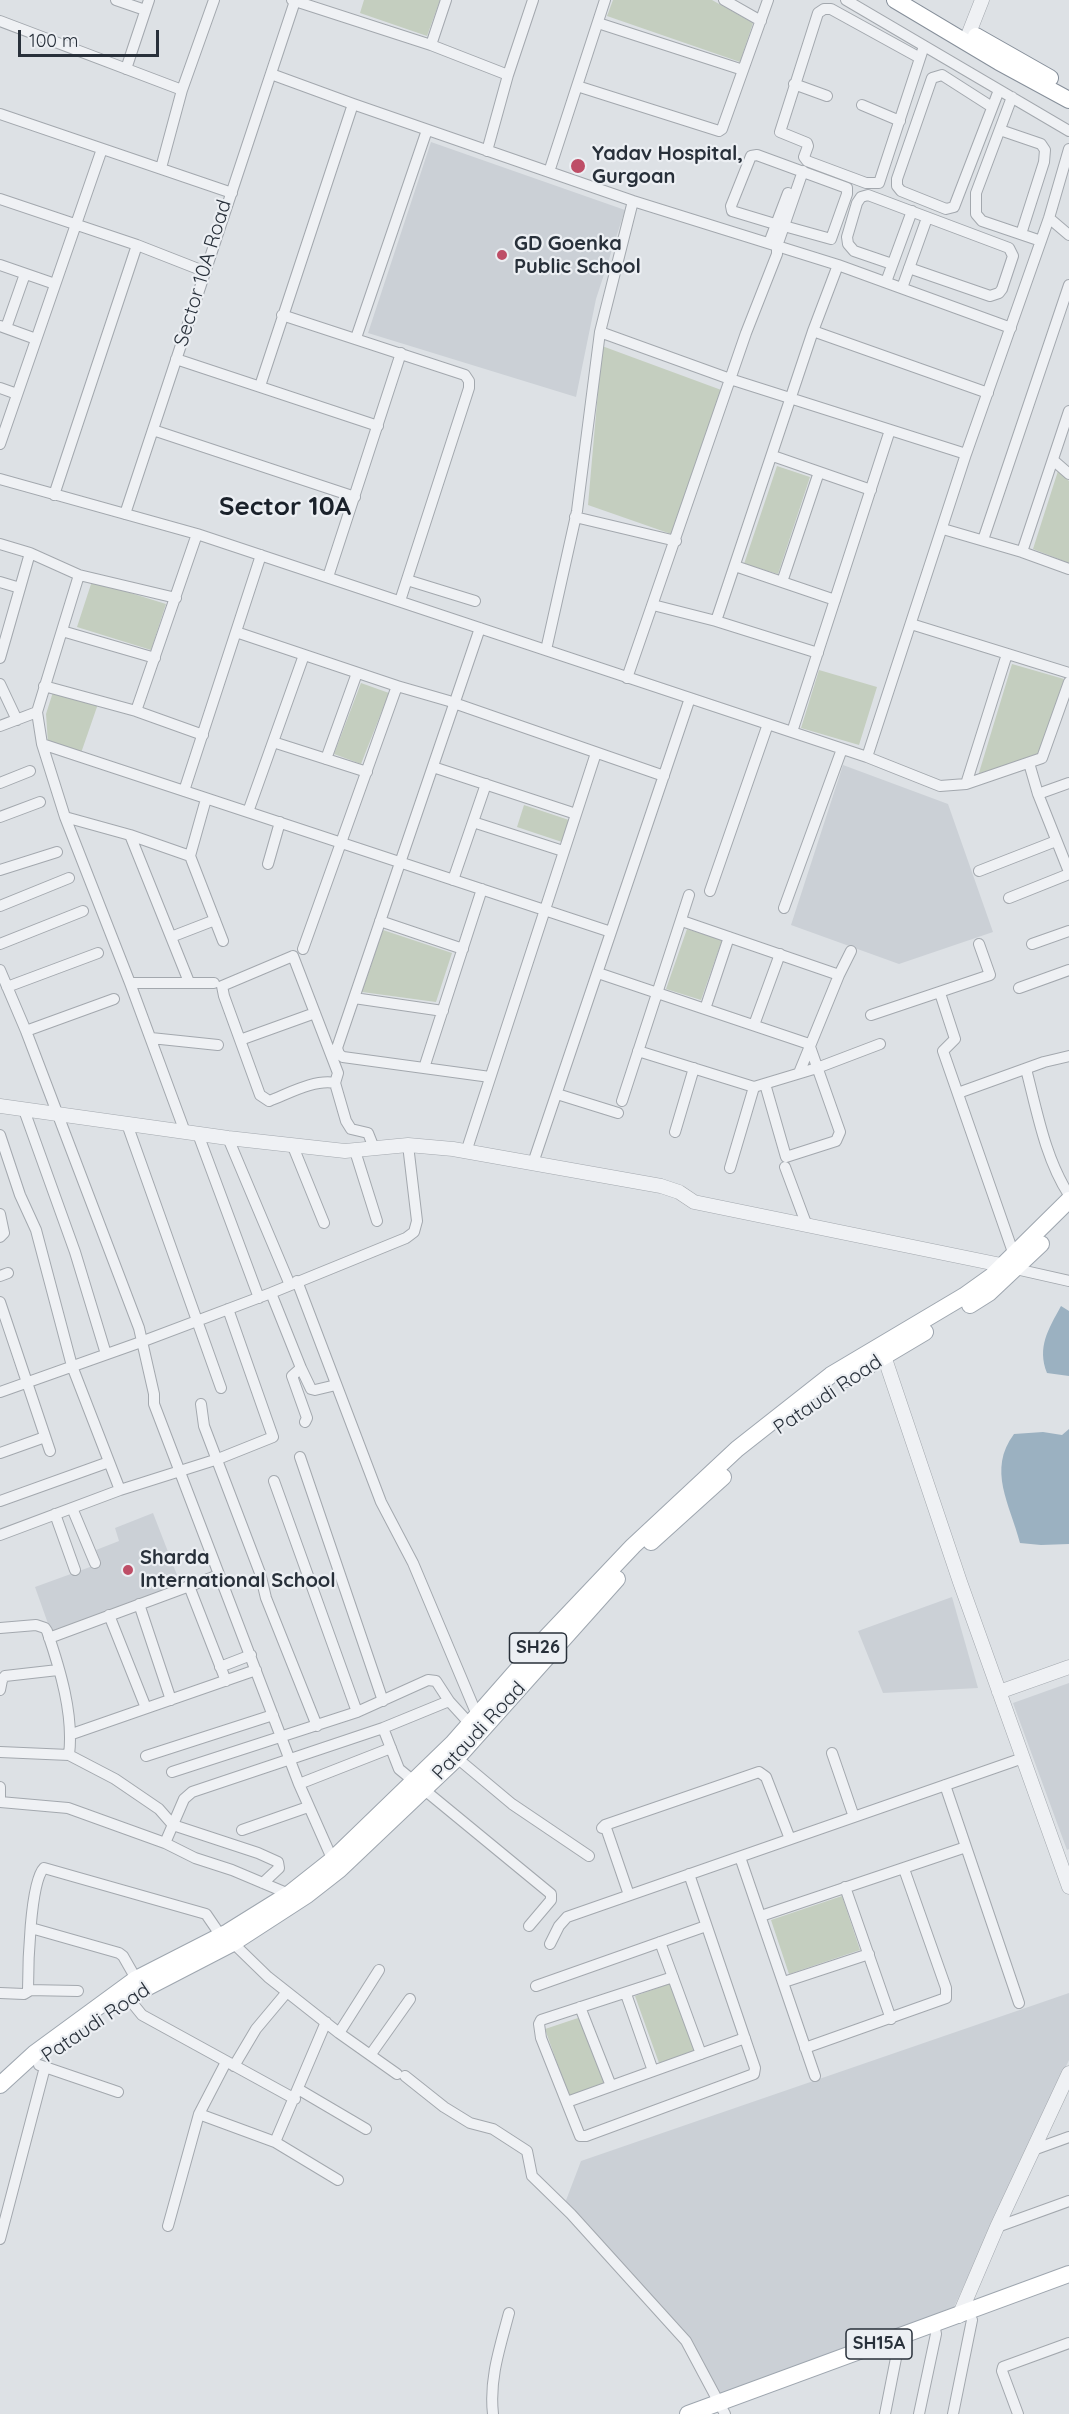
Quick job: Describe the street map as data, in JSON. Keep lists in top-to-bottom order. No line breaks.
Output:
{"streets":{"main road":["Pataudi Road","SH26","SH15A"],"street":["Sector 10A Road"]},"crossings":[["Pataudi Road","SH26"]],"districts":["Sector 10A"],"places":["Yadav Hospital, Gurgoan","GD Goenka Public School","Sharda International School"],"scale_bar":"100 m"}
